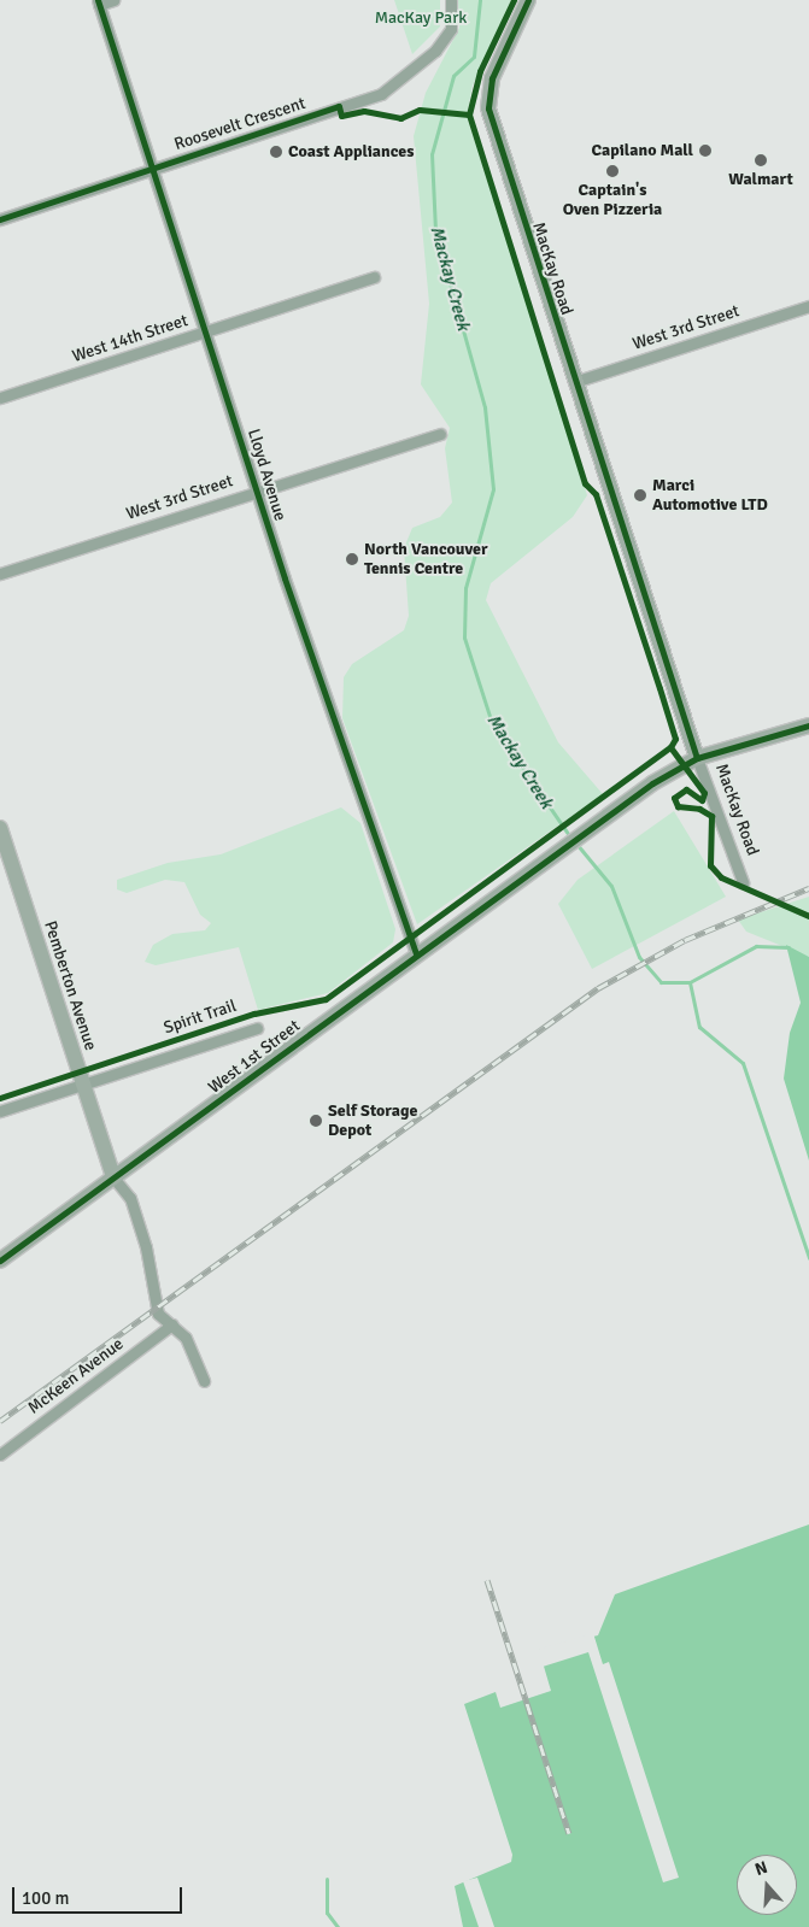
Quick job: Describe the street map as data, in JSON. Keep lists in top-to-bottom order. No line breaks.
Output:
{"streets":{"street":["Roosevelt Crescent","MacKay Road","West 3rd Street","West 14th Street","Lloyd Avenue","Pemberton Avenue","West 1st Street","McKeen Avenue"],"cycle path":["Spirit Trail"]},"crossings":[["Roosevelt Crescent","Lloyd Avenue"],["MacKay Road","West 3rd Street"],["MacKay Road","West 1st Street"],["West 3rd Street","Lloyd Avenue"],["West 14th Street","Lloyd Avenue"],["Lloyd Avenue","West 1st Street"],["Pemberton Avenue","West 1st Street"],["Pemberton Avenue","McKeen Avenue"]],"water":["Mackay Creek"],"parks":["MacKay Park"],"places":["Capilano Mall","Coast Appliances","Walmart","Captain's Oven Pizzeria","Marci Automotive LTD","North Vancouver Tennis Centre","Self Storage Depot"],"scale_bar":"100 m","north":"top"}
